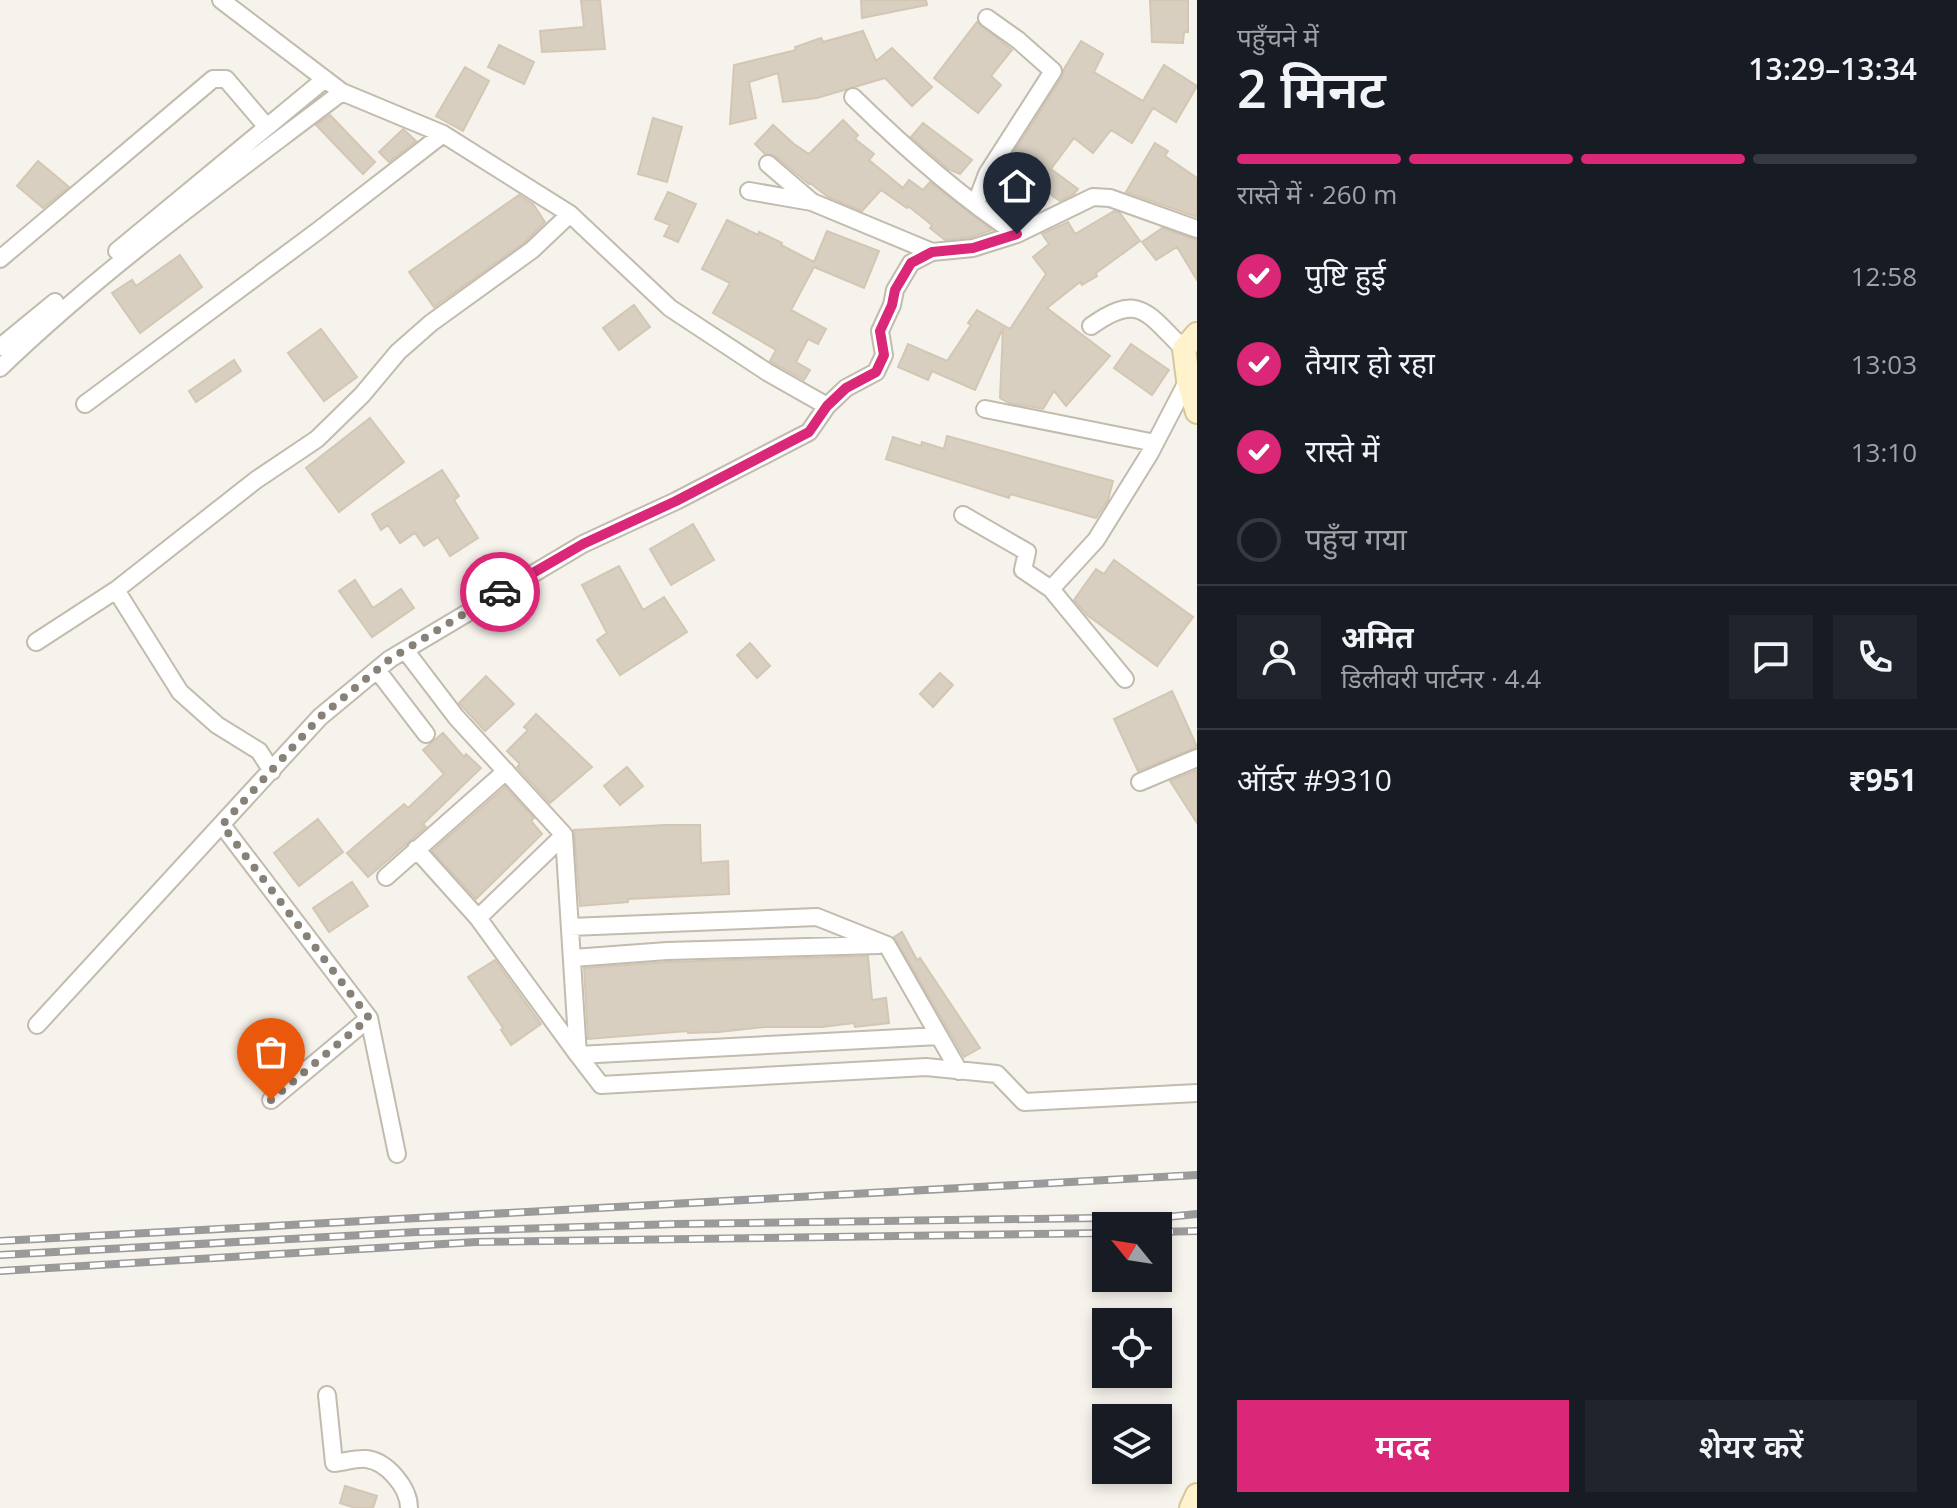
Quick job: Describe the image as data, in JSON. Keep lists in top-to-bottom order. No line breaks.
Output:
{"north":"top left","page":{"heading":["2 मिनट","पहुँचने में","13:29–13:34"],"panel":["अमित","डिलीवरी पार्टनर · 4.4","ऑर्डर #9310","₹951"],"bar":"रास्ते में · 260 m","list":[["पुष्टि हुई","12:58"],["तैयार हो रहा","13:03"],["रास्ते में","13:10"],"पहुँच गया"],"buttons":["मदद","शेयर करें"]}}
